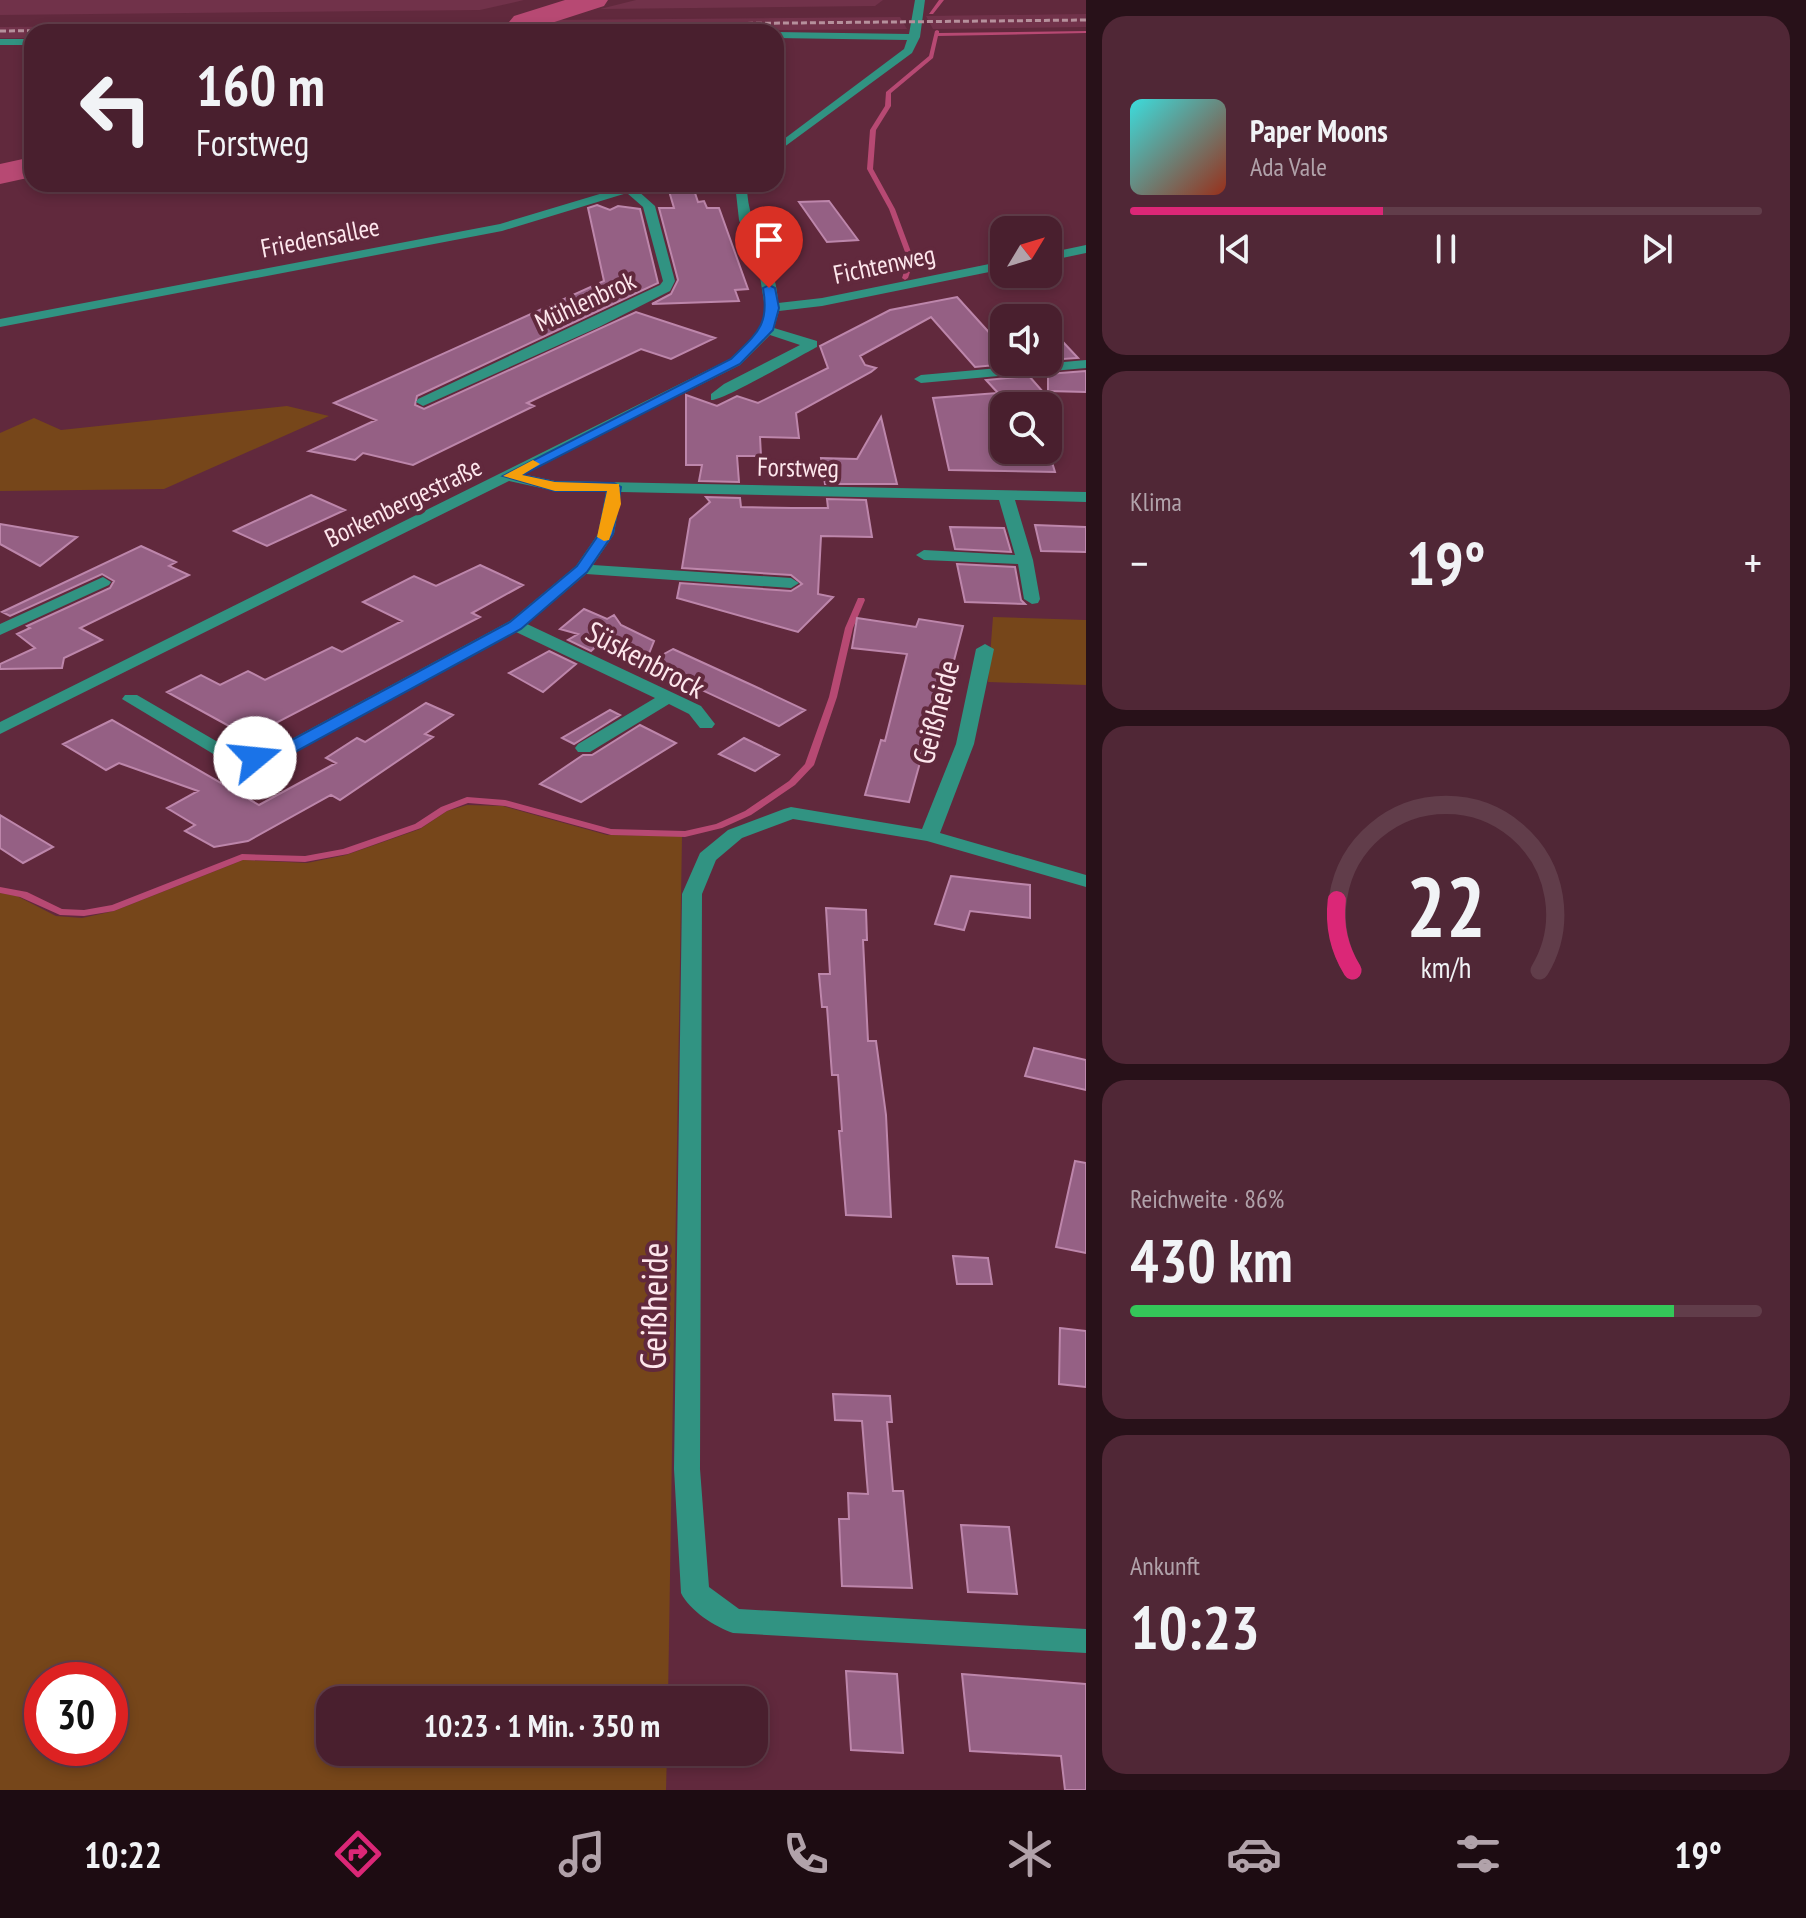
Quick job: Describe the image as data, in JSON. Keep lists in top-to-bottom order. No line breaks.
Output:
{"streets":{"street":["Friedensallee","Fichtenweg","Mühlenbrok","Forstweg","Borkenbergestraße","Süskenbrock","Geißheide"]},"crossings":[["Forstweg","Borkenbergestraße"],["Forstweg","Süskenbrock"]],"north":"top right","page":{"turn":["160 m","Forstweg"],"song":["Paper Moons","Ada Vale"],"tile":["Klima",["Reichweite · 86%","430 km"],["Ankunft","10:23"]],"heat":["−","19°","+"],"limit":"30","trip":"10:23 · 1 Min. · 350 m","tabs":["10:22","19°"],"gauge":["22","km/h"]}}
